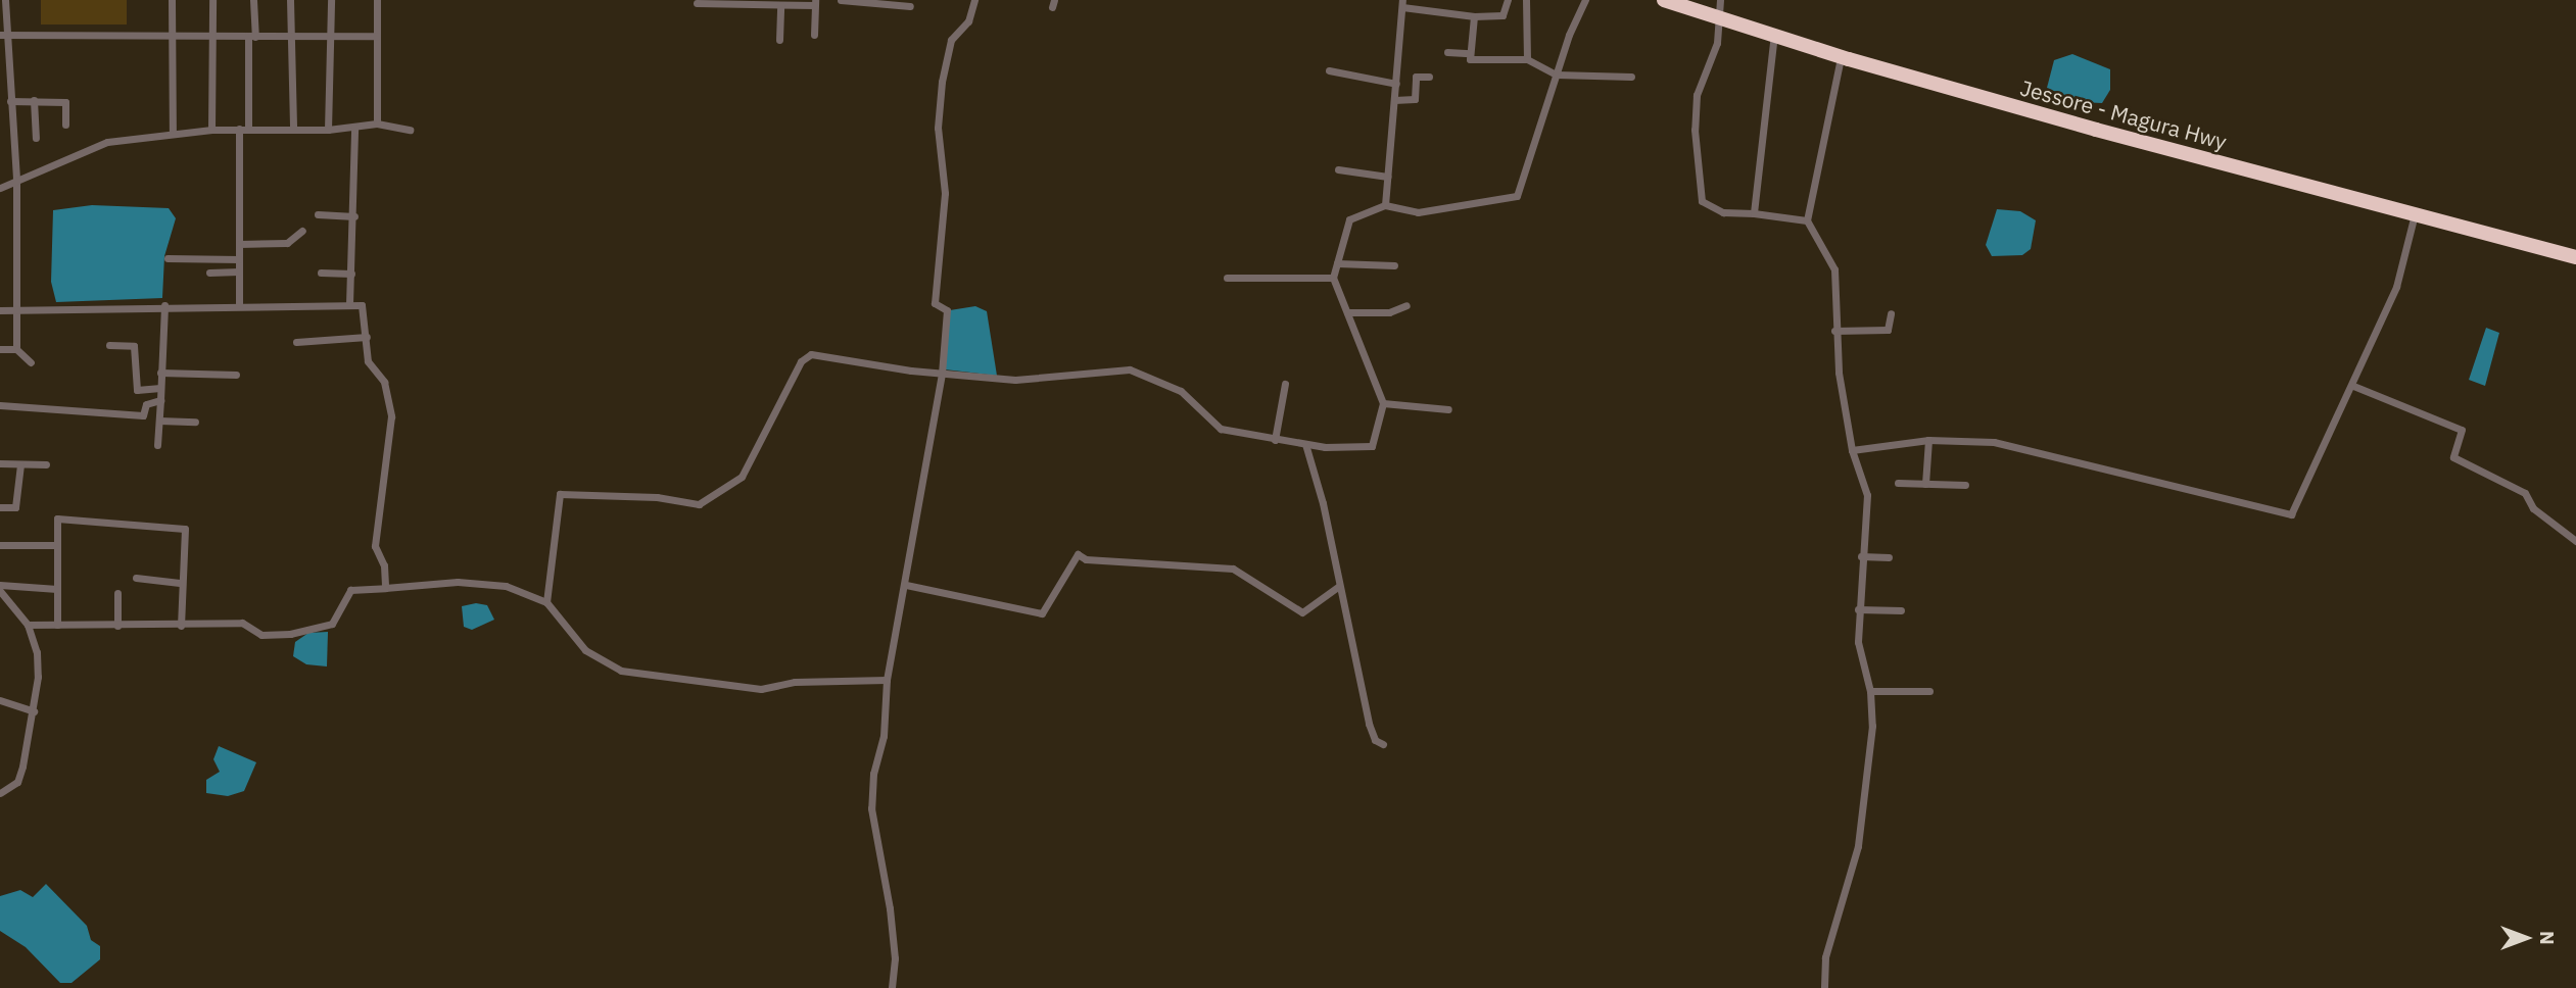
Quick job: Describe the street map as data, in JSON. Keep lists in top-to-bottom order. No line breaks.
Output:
{"streets":{"highway":["Jessore - Magura Hwy"]},"north":"right"}
